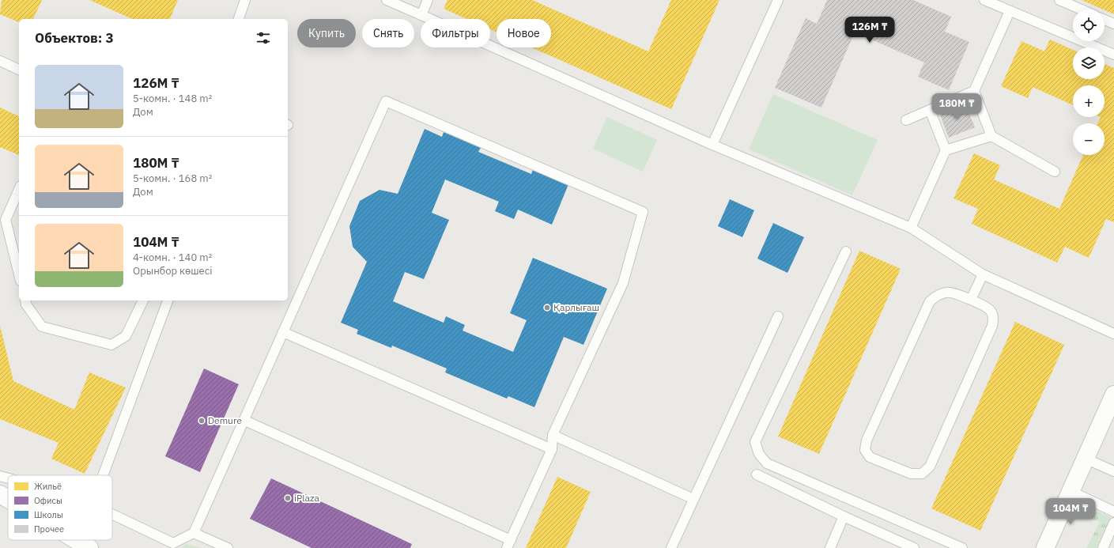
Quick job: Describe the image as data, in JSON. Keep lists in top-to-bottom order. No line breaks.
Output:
{"places":["Қарлығаш","Demure","iPlaza"],"legend":["Жильё","Офисы","Школы","Прочее"],"page":{"map_buttons":["+","−"],"price":["126M ₸","180M ₸","104M ₸"],"chip":["Купить","Снять","Фильтры","Новое"],"heading":"Объектов: 3","list":[{"name":"126M ₸","note":"5-комн. · 148 m² · Дом"},{"name":"180M ₸","note":"5-комн. · 168 m² · Дом"},{"name":"104M ₸","note":"4-комн. · 140 m² · Орынбор көшесі"}]}}
